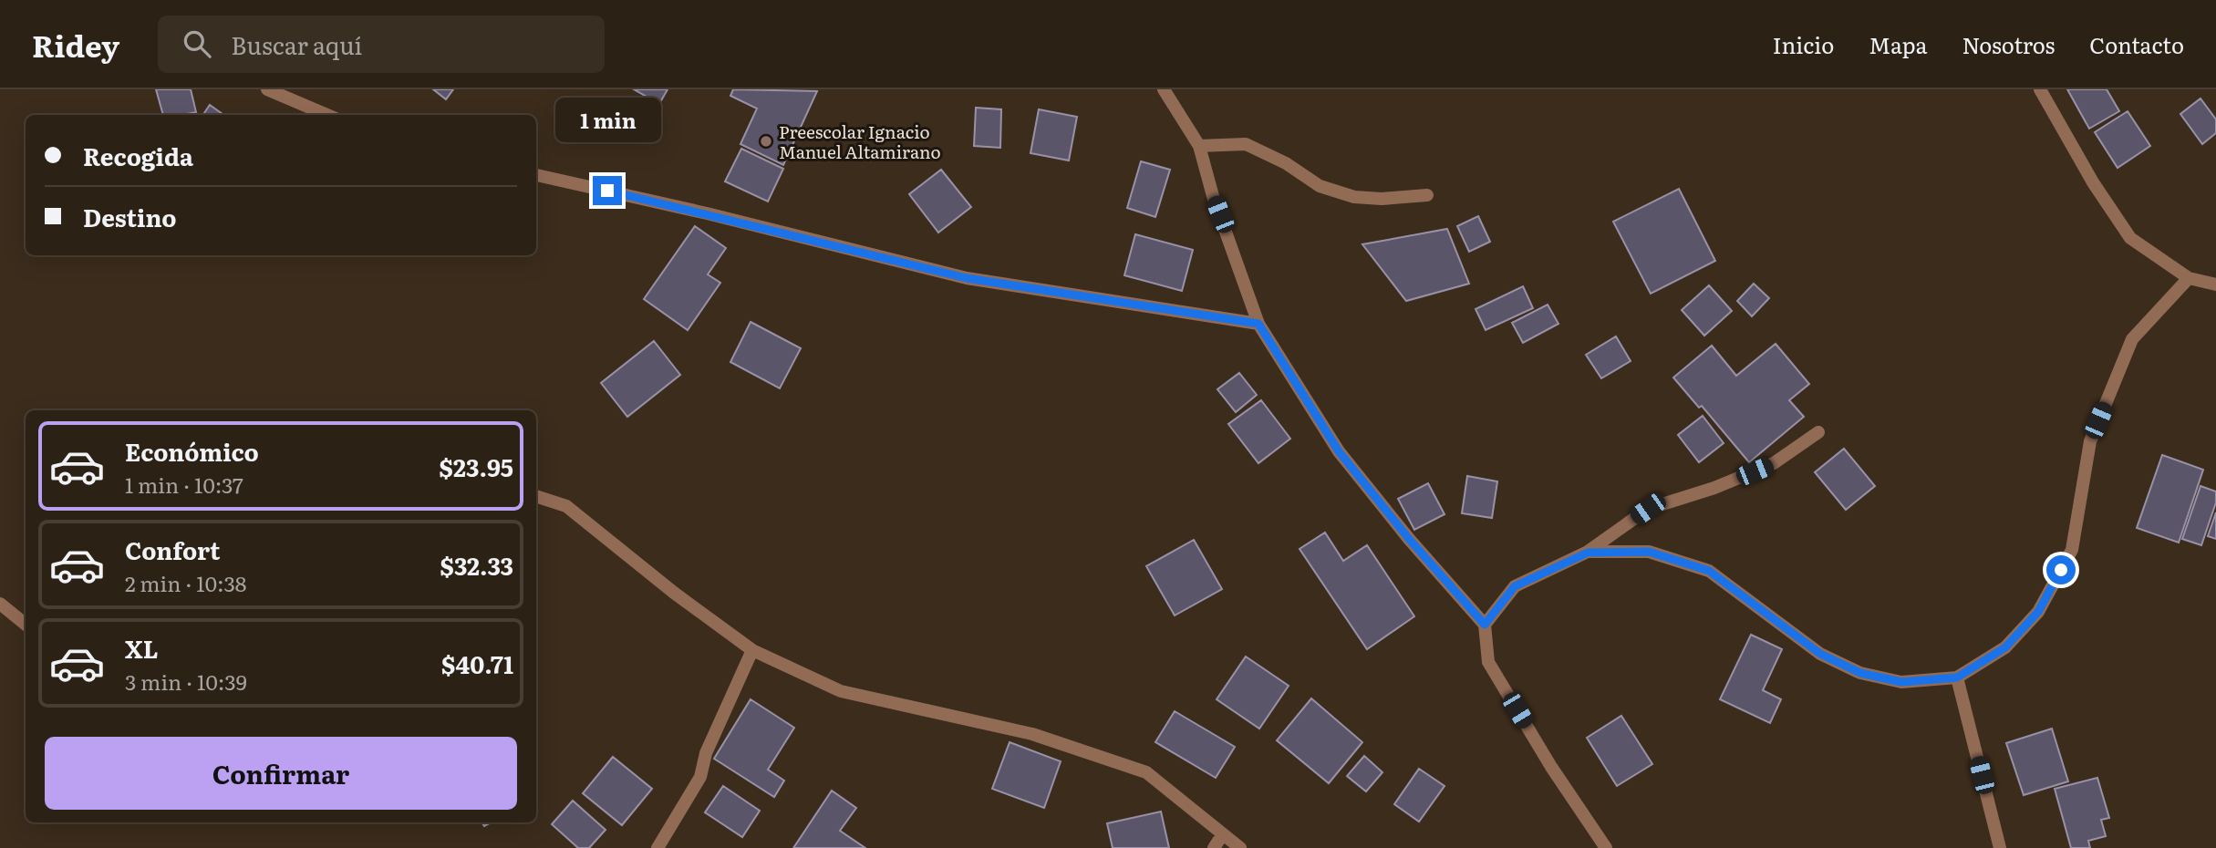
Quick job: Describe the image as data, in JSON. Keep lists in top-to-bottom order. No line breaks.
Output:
{"places":["Preescolar Ignacio Manuel Altamirano"],"page":{"header":"Ridey","search":"Buscar aquí","nav":["Inicio","Mapa","Nosotros","Contacto"],"bubble":"1 min","banner":["Recogida","Destino"],"list":[{"name":"Económico","note":"1 min · 10:37","value":"$23.95"},{"name":"Confort","note":"2 min · 10:38","value":"$32.33"},{"name":"XL","note":"3 min · 10:39","value":"$40.71"}],"buttons":"Confirmar"}}
